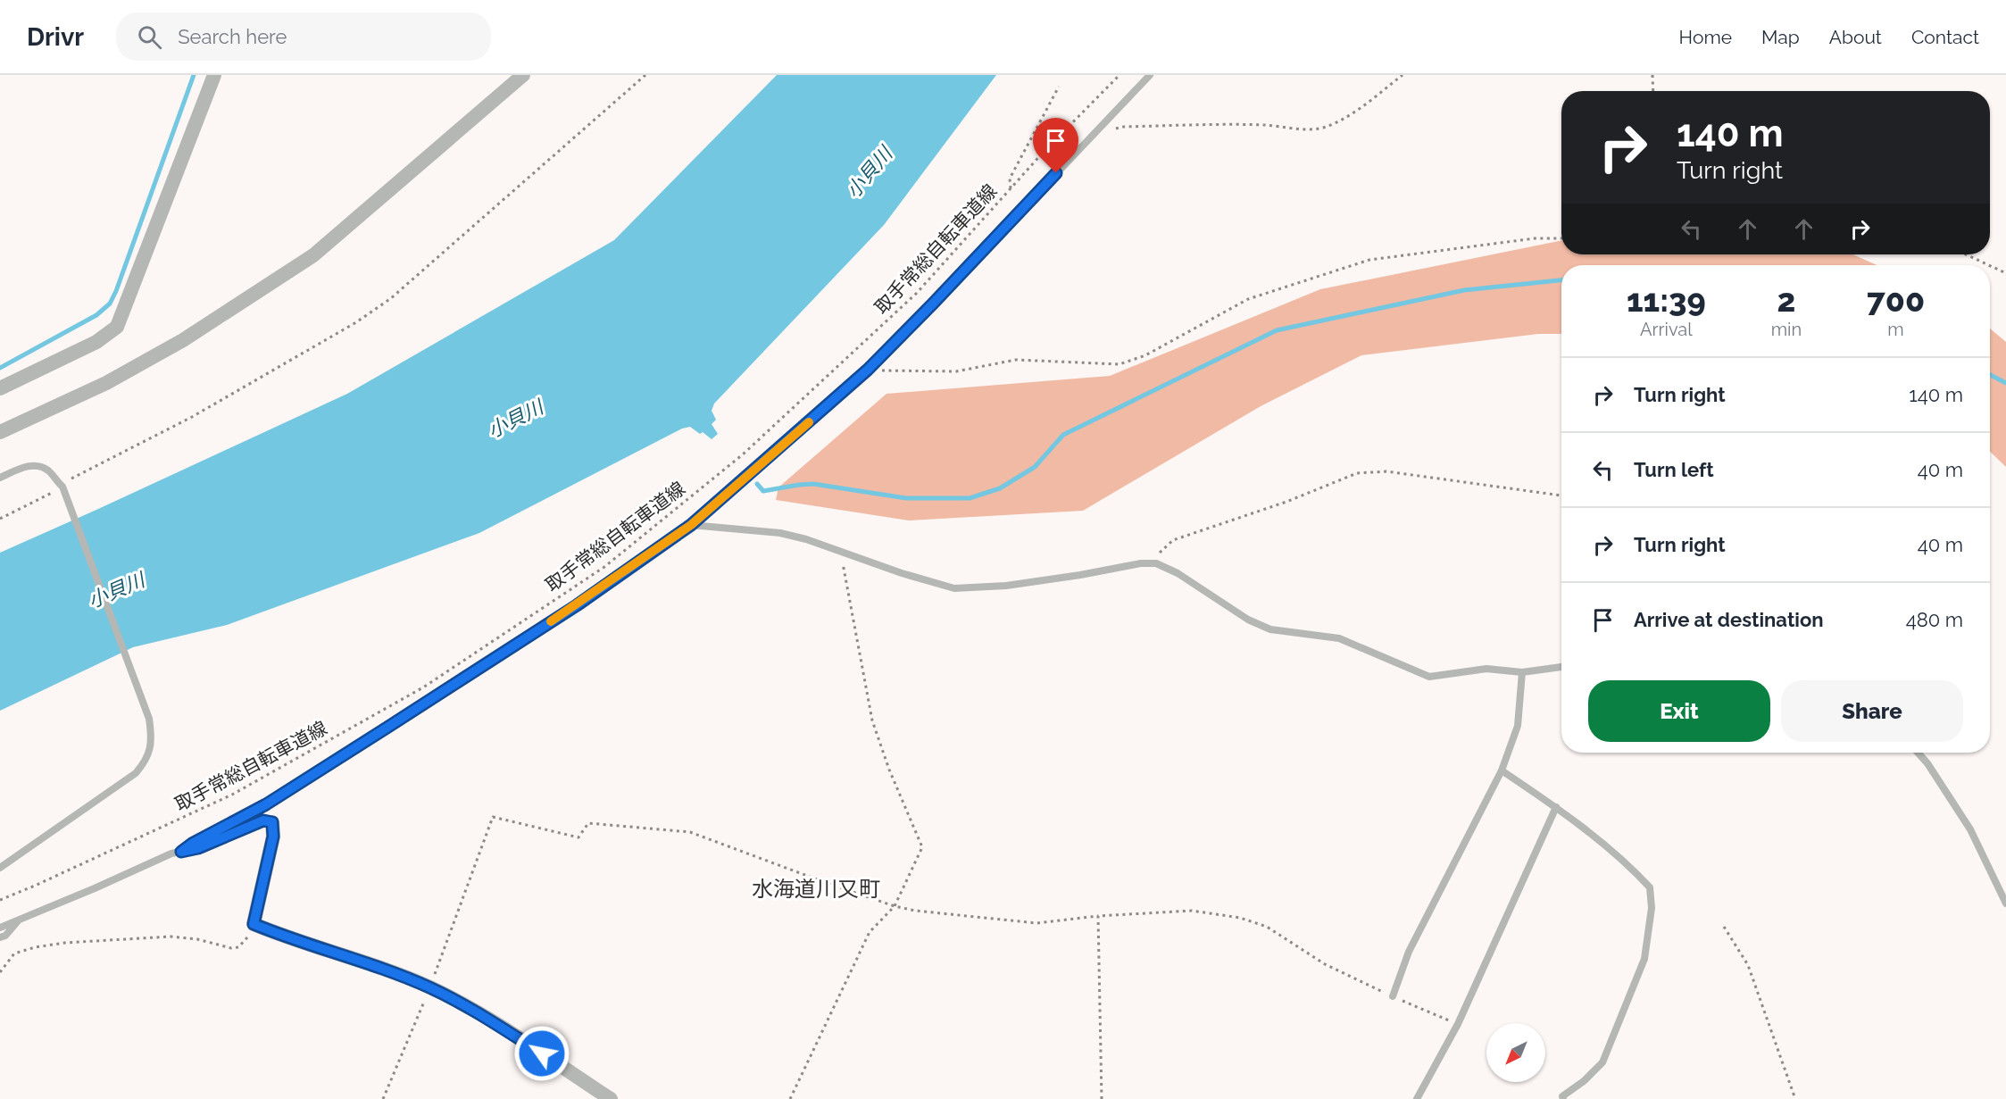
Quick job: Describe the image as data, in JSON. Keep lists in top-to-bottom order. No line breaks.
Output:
{"streets":{"path":["取手常総自転車道線"]},"districts":["水海道川又町"],"water":["小貝川"],"north":"bottom left","page":{"header":"Drivr","search":"Search here","nav":["Home","Map","About","Contact"],"turn":["140 m","Turn right"],"eta":["11:39","Arrival","2","min","700","m"],"list":[{"name":"Turn right","value":"140 m"},{"name":"Turn left","value":"40 m"},{"name":"Turn right","value":"40 m"},{"name":"Arrive at destination","value":"480 m"}],"buttons":["Exit","Share"]}}
